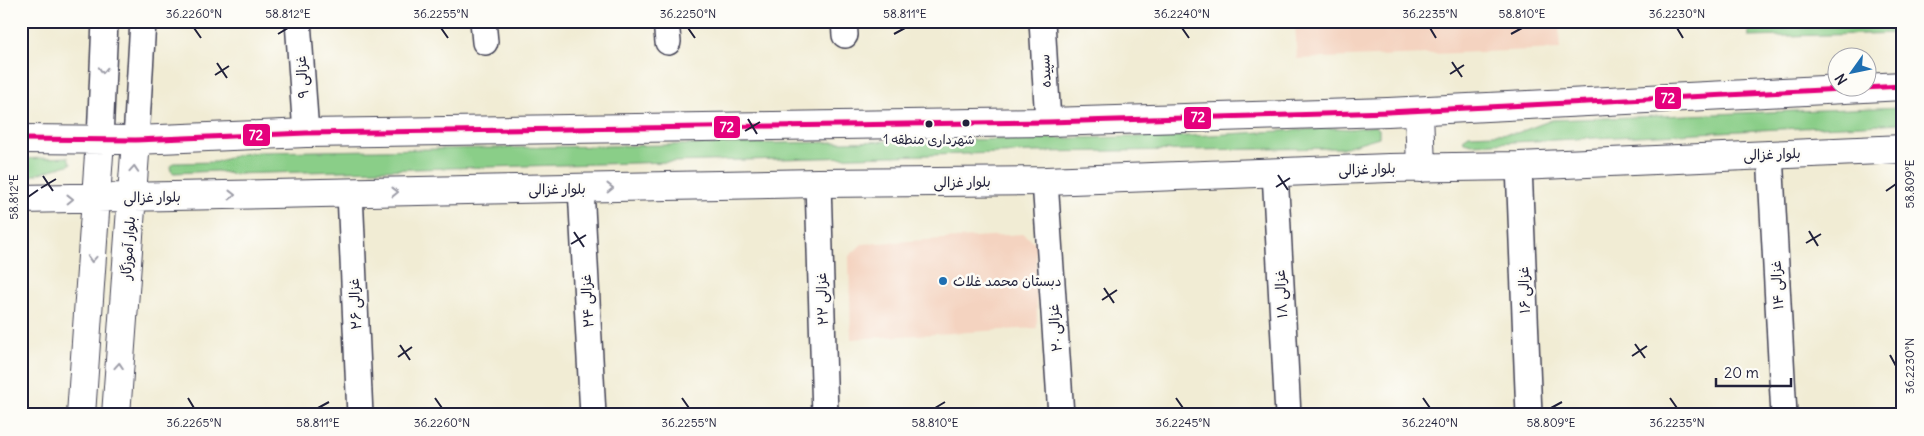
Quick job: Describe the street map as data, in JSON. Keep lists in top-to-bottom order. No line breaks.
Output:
{"streets":{"main road":["بلوار غزالی","بلوار آموزگار"],"street":["سپیده","غزالی ۹","غزالی ۱۴","غزالی ۱۶","غزالی ۱۸","غزالی ۲۲","غزالی ۲۴","غزالی ۲۶","غزالی ۲۰"]},"crossings":[["بلوار غزالی","بلوار آموزگار"],["بلوار غزالی","غزالی ۱۴"],["بلوار غزالی","غزالی ۱۶"],["بلوار غزالی","غزالی ۱۸"],["بلوار غزالی","غزالی ۲۲"],["بلوار غزالی","غزالی ۲۴"],["بلوار غزالی","غزالی ۲۶"],["بلوار غزالی","غزالی ۲۰"]],"one_way":["بلوار آموزگار"],"places":["شهرداری منطقه 1","دبستان محمد غلاث"],"lines":["transit line 72"],"scale_bar":"20 m","north":"bottom left","coordinates":["36.2260°N","58.812°E","36.2255°N","36.2250°N","58.811°E","36.2240°N","36.2235°N","58.810°E","36.2230°N","58.809°E","36.2265°N","36.2245°N"]}
